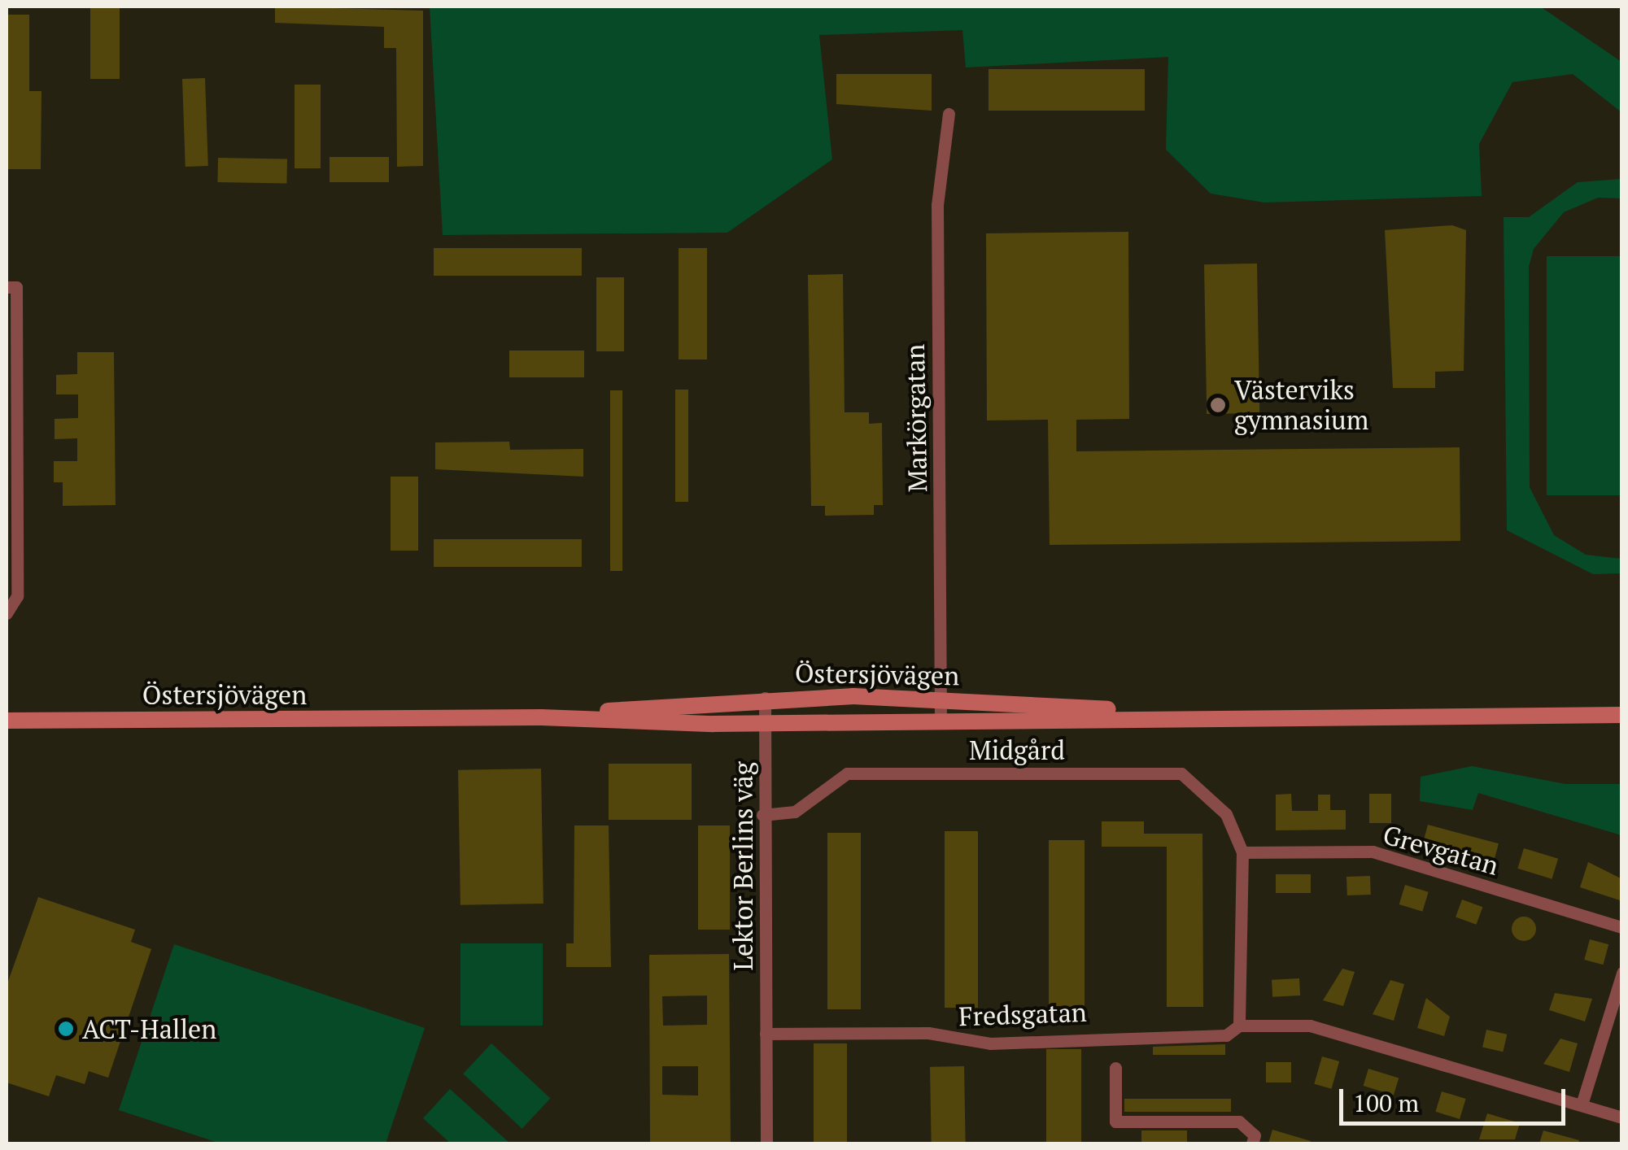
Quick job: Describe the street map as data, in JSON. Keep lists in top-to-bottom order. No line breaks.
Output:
{"streets":{"main road":["Östersjövägen"],"street":["Markörgatan","Midgård","Grevgatan","Lektor Berlins väg","Fredsgatan"]},"crossings":[["Markörgatan","Östersjövägen"],["Östersjövägen","Lektor Berlins väg"],["Midgård","Grevgatan"],["Midgård","Lektor Berlins väg"],["Lektor Berlins väg","Fredsgatan"]],"places":["Västerviks gymnasium","ACT-Hallen"],"scale_bar":"100 m"}
